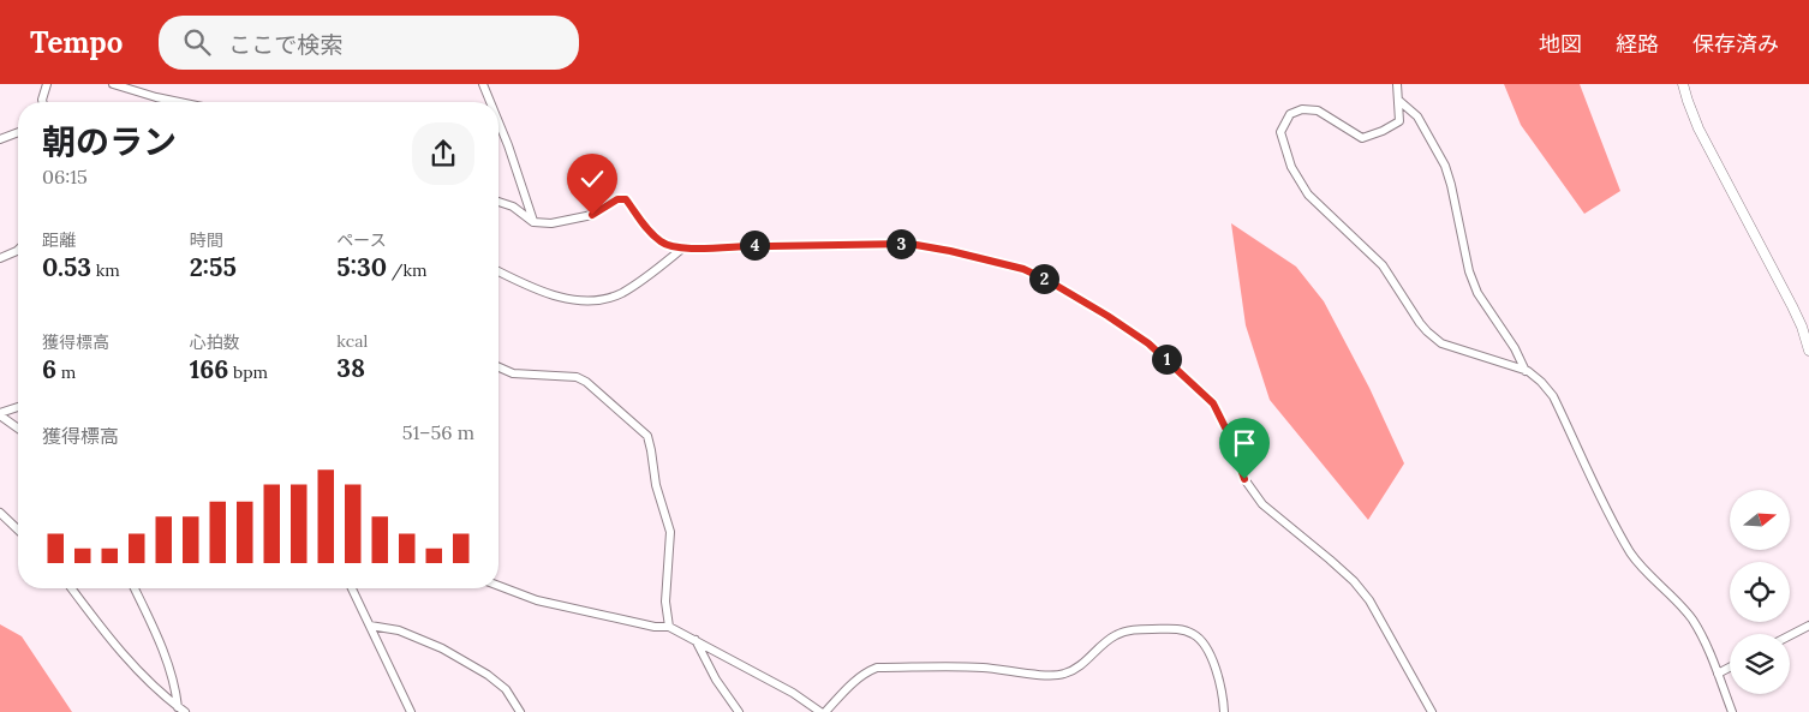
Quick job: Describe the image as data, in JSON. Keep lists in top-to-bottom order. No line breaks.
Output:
{"north":"right","page":{"header":"Tempo","search":"ここで検索","nav":["地図","経路","保存済み"],"heading":["朝のラン","06:15"],"stats":[["距離","0.53 km"],["時間","2:55"],["ペース","5:30 /km"],["獲得標高","6 m"],["心拍数","166 bpm"],["kcal","38"]],"pins":["3","4","2","1"],"chart":["獲得標高","51–56 m"]}}
